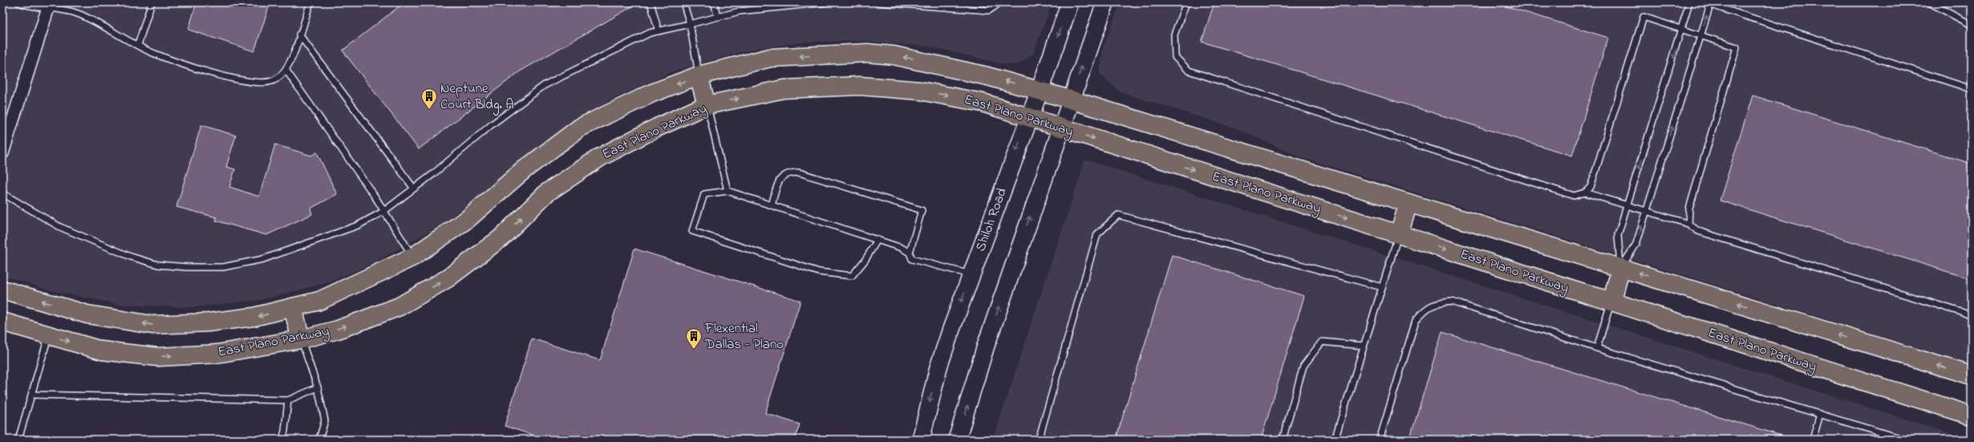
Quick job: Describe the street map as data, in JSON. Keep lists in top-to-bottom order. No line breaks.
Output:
{"streets":{"main road":["East Plano Parkway","Shiloh Road"]},"crossings":[["East Plano Parkway","Shiloh Road"]],"places":{"building":["Neptune Court Bldg. A","Flexential Dallas - Plano"]}}
